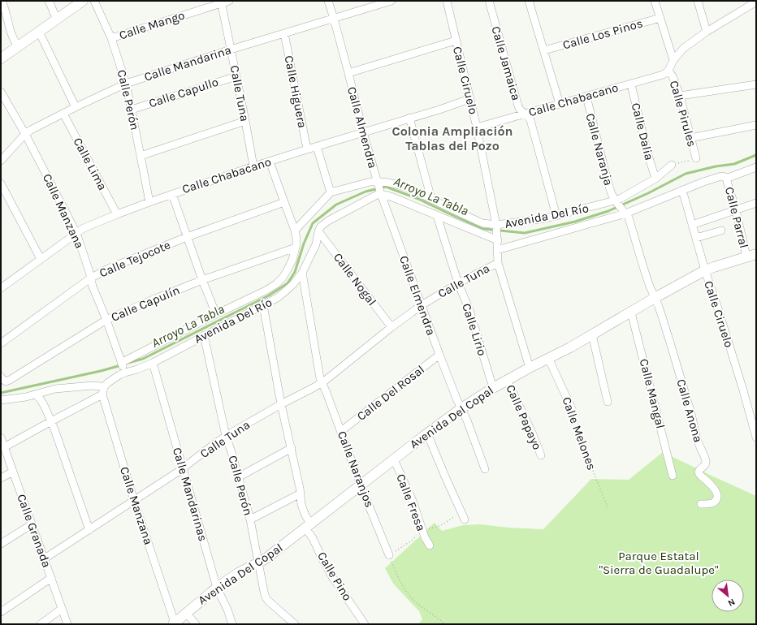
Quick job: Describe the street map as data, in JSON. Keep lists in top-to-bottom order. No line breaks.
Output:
{"streets":{"street":["Calle Mango","Calle Los Pinos","Calle Mandarina","Calle Jamaica","Calle Ciruelo","Calle Higuera","Calle Capullo","Calle Tuna","Calle Perón","Calle Chabacano","Calle Pirules","Calle Almendra","Calle Dalia","Calle Naranja","Calle Lima","Calle Manzana","Avenida Del Río","Calle Parral","Calle Tejocote","Calle Nogal","Calle Elmendra","Calle Capulín","Calle Lirio","Calle Del Rosal","Calle Mangal","Calle Anona","Avenida Del Copal","Calle Papayo","Calle Melones","Calle Naranjos","Calle Mandarinas","Calle Fresa","Calle Granada","Calle Pino"]},"crossings":[["Calle Mango","Calle Tuna"],["Calle Mango","Calle Perón"],["Calle Mandarina","Calle Higuera"],["Calle Mandarina","Calle Tuna"],["Calle Mandarina","Calle Perón"],["Calle Mandarina","Calle Almendra"],["Calle Mandarina","Calle Lima"],["Calle Mandarina","Calle Manzana"],["Calle Jamaica","Calle Chabacano"],["Calle Jamaica","Avenida Del Río"],["Calle Ciruelo","Calle Tuna"],["Calle Ciruelo","Calle Chabacano"],["Calle Ciruelo","Calle Almendra"],["Calle Ciruelo","Avenida Del Río"],["Calle Ciruelo","Avenida Del Copal"],["Calle Higuera","Calle Chabacano"],["Calle Capullo","Calle Tuna"],["Calle Capullo","Calle Perón"],["Calle Tuna","Calle Perón"],["Calle Tuna","Calle Chabacano"],["Calle Tuna","Calle Manzana"],["Calle Tuna","Calle Nogal"],["Calle Tuna","Calle Elmendra"],["Calle Tuna","Calle Lirio"],["Calle Tuna","Calle Naranjos"],["Calle Tuna","Calle Mandarinas"],["Calle Tuna","Calle Granada"],["Calle Perón","Calle Chabacano"],["Calle Perón","Avenida Del Río"],["Calle Perón","Avenida Del Copal"],["Calle Chabacano","Calle Pirules"],["Calle Chabacano","Calle Almendra"],["Calle Chabacano","Calle Dalia"],["Calle Chabacano","Calle Naranja"],["Calle Chabacano","Calle Lima"],["Calle Chabacano","Calle Manzana"],["Calle Almendra","Avenida Del Río"],["Calle Almendra","Calle Elmendra"],["Calle Dalia","Avenida Del Río"],["Calle Naranja","Avenida Del Río"],["Calle Manzana","Avenida Del Río"],["Calle Manzana","Calle Tejocote"],["Calle Manzana","Calle Capulín"],["Calle Manzana","Avenida Del Copal"],["Avenida Del Río","Calle Parral"],["Avenida Del Río","Calle Nogal"],["Avenida Del Río","Calle Elmendra"],["Avenida Del Río","Calle Capulín"],["Avenida Del Río","Calle Lirio"],["Avenida Del Río","Calle Mandarinas"],["Avenida Del Río","Calle Granada"],["Calle Parral","Avenida Del Copal"],["Calle Elmendra","Calle Del Rosal"],["Calle Elmendra","Avenida Del Copal"],["Calle Lirio","Avenida Del Copal"],["Calle Del Rosal","Calle Naranjos"],["Calle Mangal","Avenida Del Copal"],["Calle Anona","Avenida Del Copal"],["Avenida Del Copal","Calle Papayo"],["Avenida Del Copal","Calle Melones"],["Avenida Del Copal","Calle Naranjos"],["Avenida Del Copal","Calle Mandarinas"],["Avenida Del Copal","Calle Fresa"],["Avenida Del Copal","Calle Pino"]],"districts":["Colonia Ampliación Tablas del Pozo"],"water":["Arroyo La Tabla"],"parks":["Parque Estatal \"Sierra de Guadalupe\""],"north":"bottom right"}
